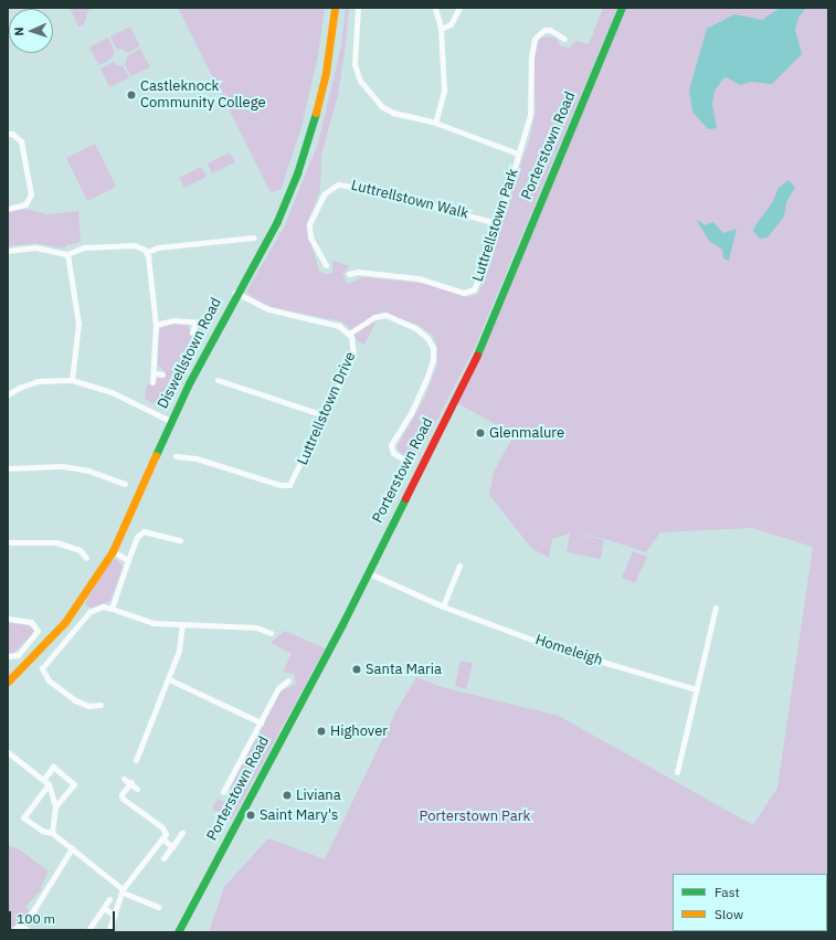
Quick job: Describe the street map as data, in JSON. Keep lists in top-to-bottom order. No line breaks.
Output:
{"streets":{"street":["Porterstown Road","Luttrellstown Walk","Luttrellstown Park","Diswellstown Road","Luttrellstown Drive","Homeleigh"]},"crossings":[["Porterstown Road","Homeleigh"],["Luttrellstown Walk","Luttrellstown Park"],["Diswellstown Road","Luttrellstown Drive"]],"parks":["Porterstown Park"],"places":["Castleknock Community College","Glenmalure","Santa Maria","Highover","Liviana","Saint Mary's"],"legend":["Fast","Slow"],"scale_bar":"100 m","north":"left"}
